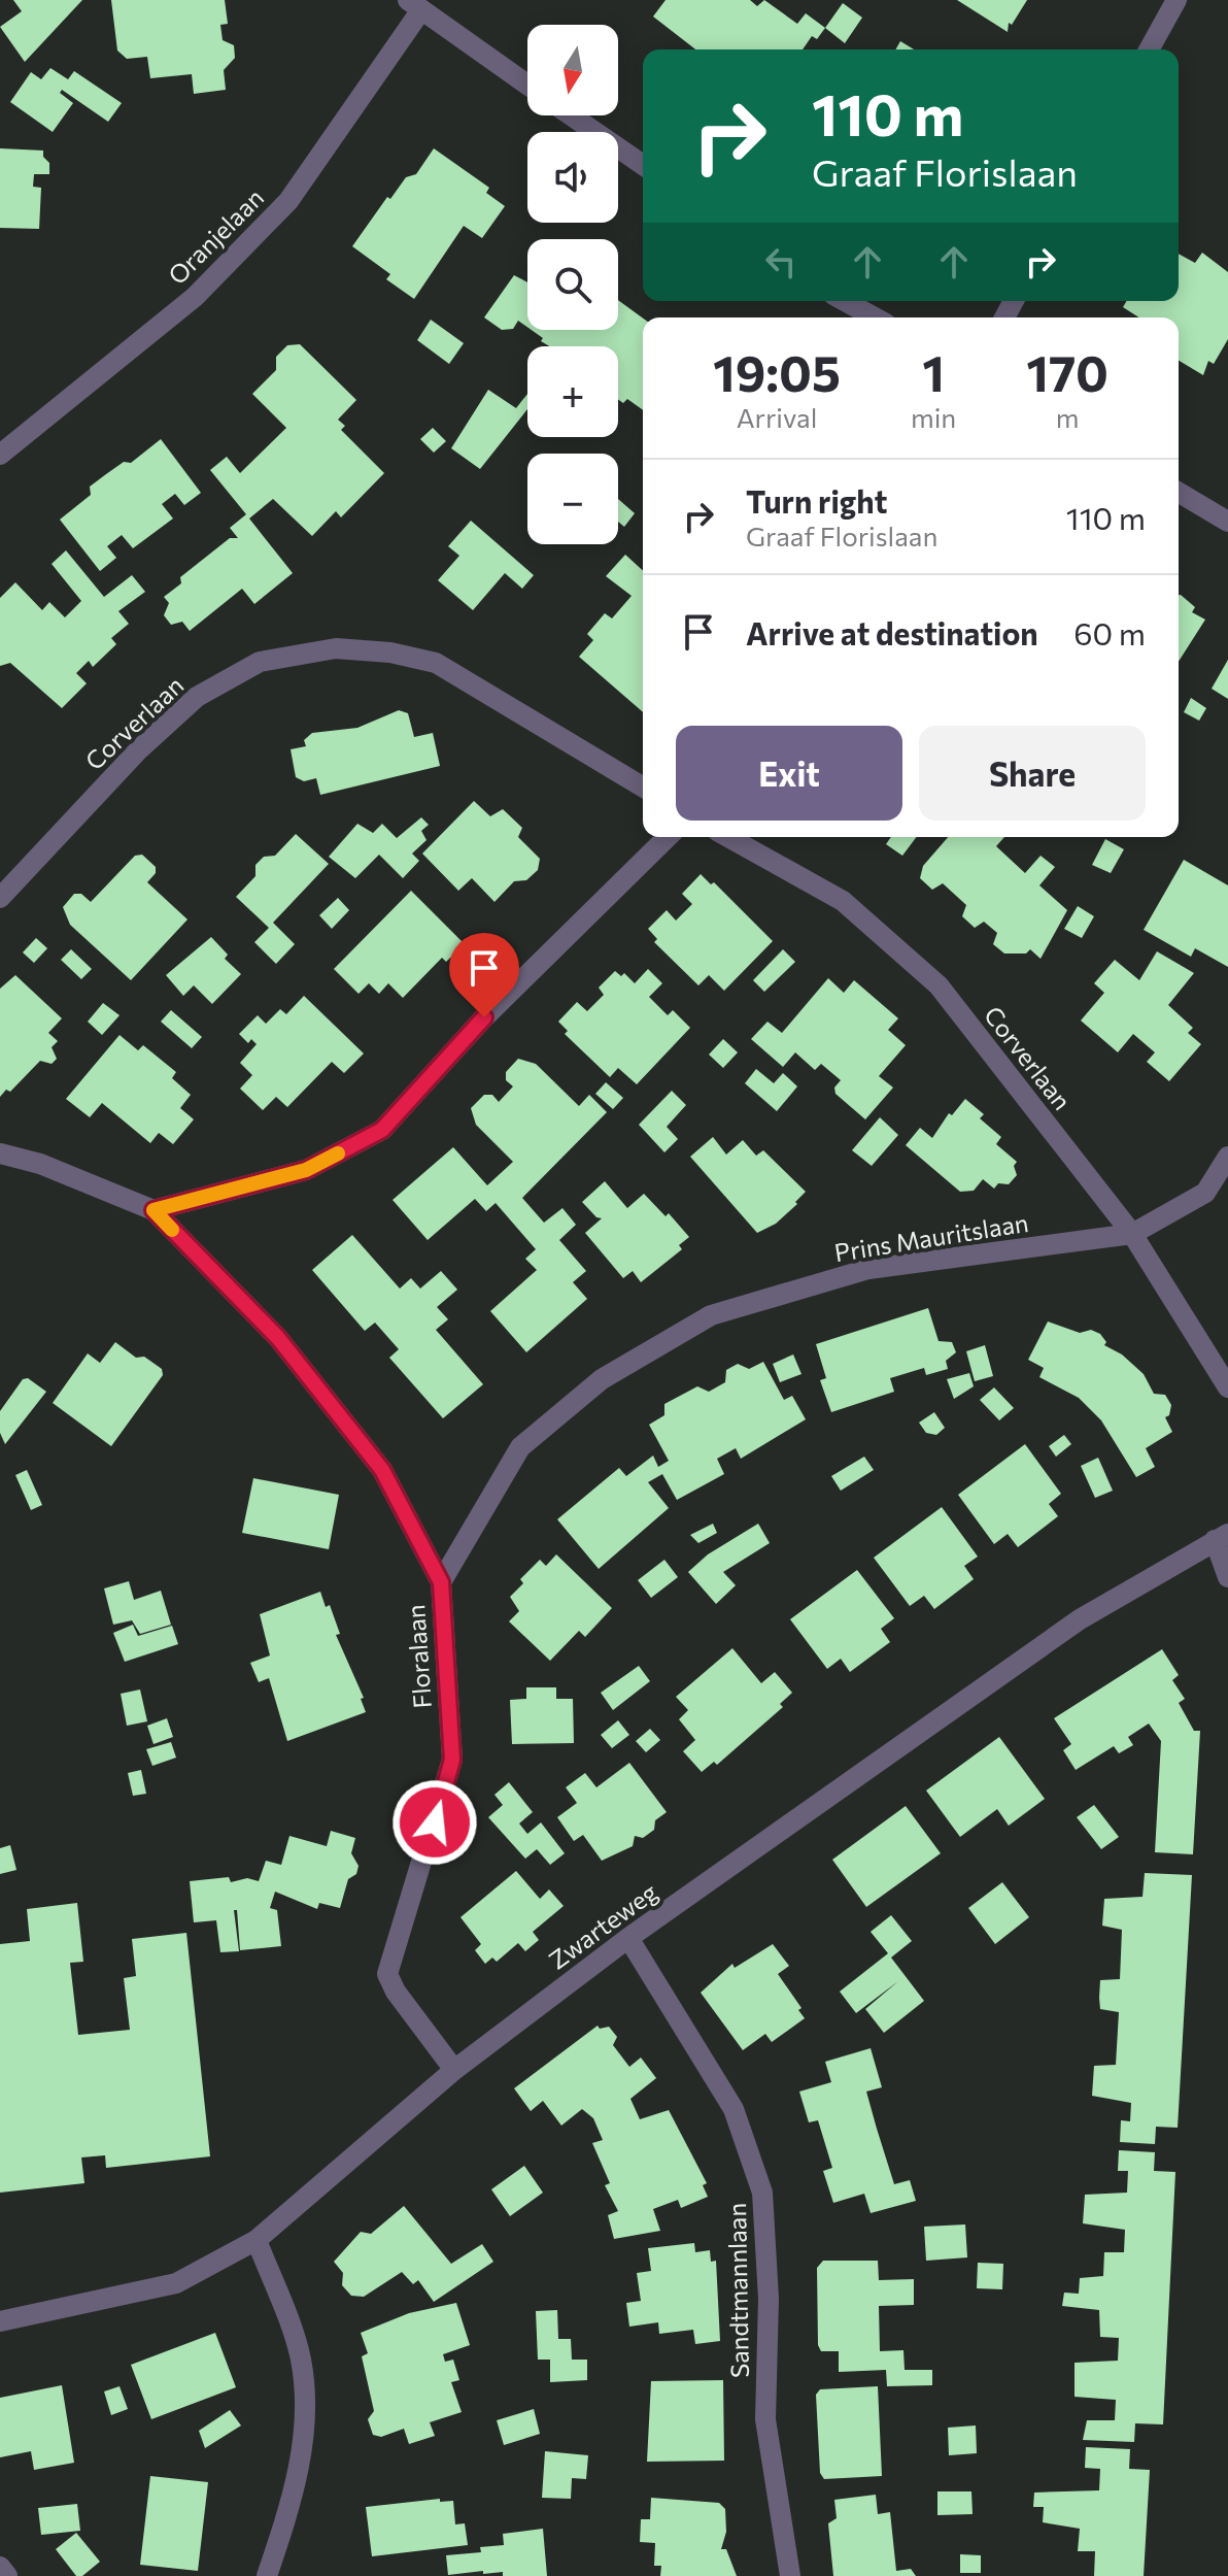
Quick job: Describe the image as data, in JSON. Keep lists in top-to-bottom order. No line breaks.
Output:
{"streets":{"street":["Oranjelaan","Corverlaan","Prins Mauritslaan","Floralaan","Zwarteweg","Sandtmannlaan"]},"crossings":[["Corverlaan","Prins Mauritslaan"],["Prins Mauritslaan","Floralaan"],["Floralaan","Zwarteweg"],["Zwarteweg","Sandtmannlaan"]],"north":"bottom","page":{"map_buttons":["+","−"],"turn":["110 m","Graaf Florislaan"],"eta":["19:05","Arrival","1","min","170","m"],"list":[{"name":"Turn right","note":"Graaf Florislaan","value":"110 m"},{"name":"Arrive at destination","value":"60 m"}],"buttons":["Exit","Share"]}}
